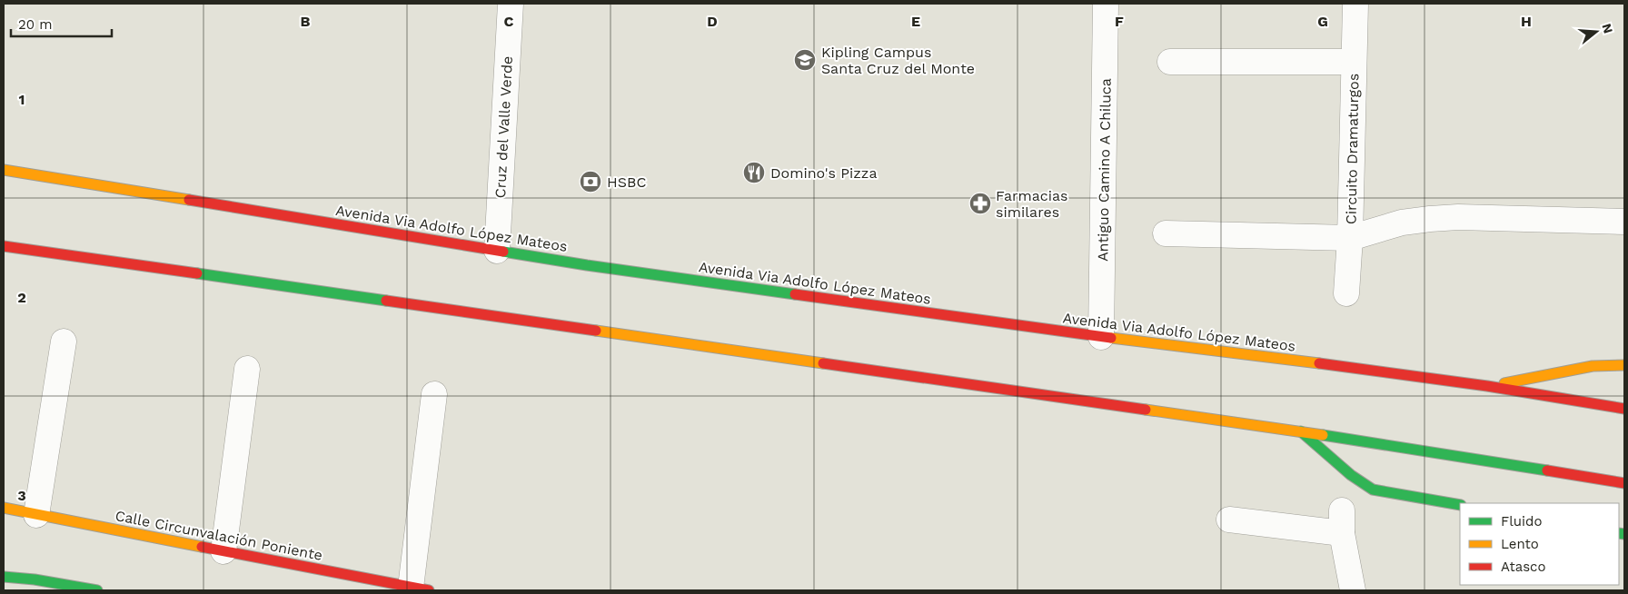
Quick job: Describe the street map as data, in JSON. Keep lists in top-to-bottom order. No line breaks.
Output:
{"streets":{"main road":["Avenida Via Adolfo López Mateos","Calle Circunvalación Poniente"],"street":["Cruz del Valle Verde","Circuito Dramaturgos","Antiguo Camino A Chiluca"]},"crossings":[["Cruz del Valle Verde","Avenida Via Adolfo López Mateos"],["Antiguo Camino A Chiluca","Avenida Via Adolfo López Mateos"]],"places":{"school or university":["Kipling Campus Santa Cruz del Monte"],"restaurant":["Domino's Pizza"],"bank":["HSBC"],"pharmacy":["Farmacias similares"]},"legend":["Fluido","Lento","Atasco"],"scale_bar":"20 m","north":"right","grid":{"columns":["B","C","D","E","F","G","H"],"rows":["1","2","3"]}}
